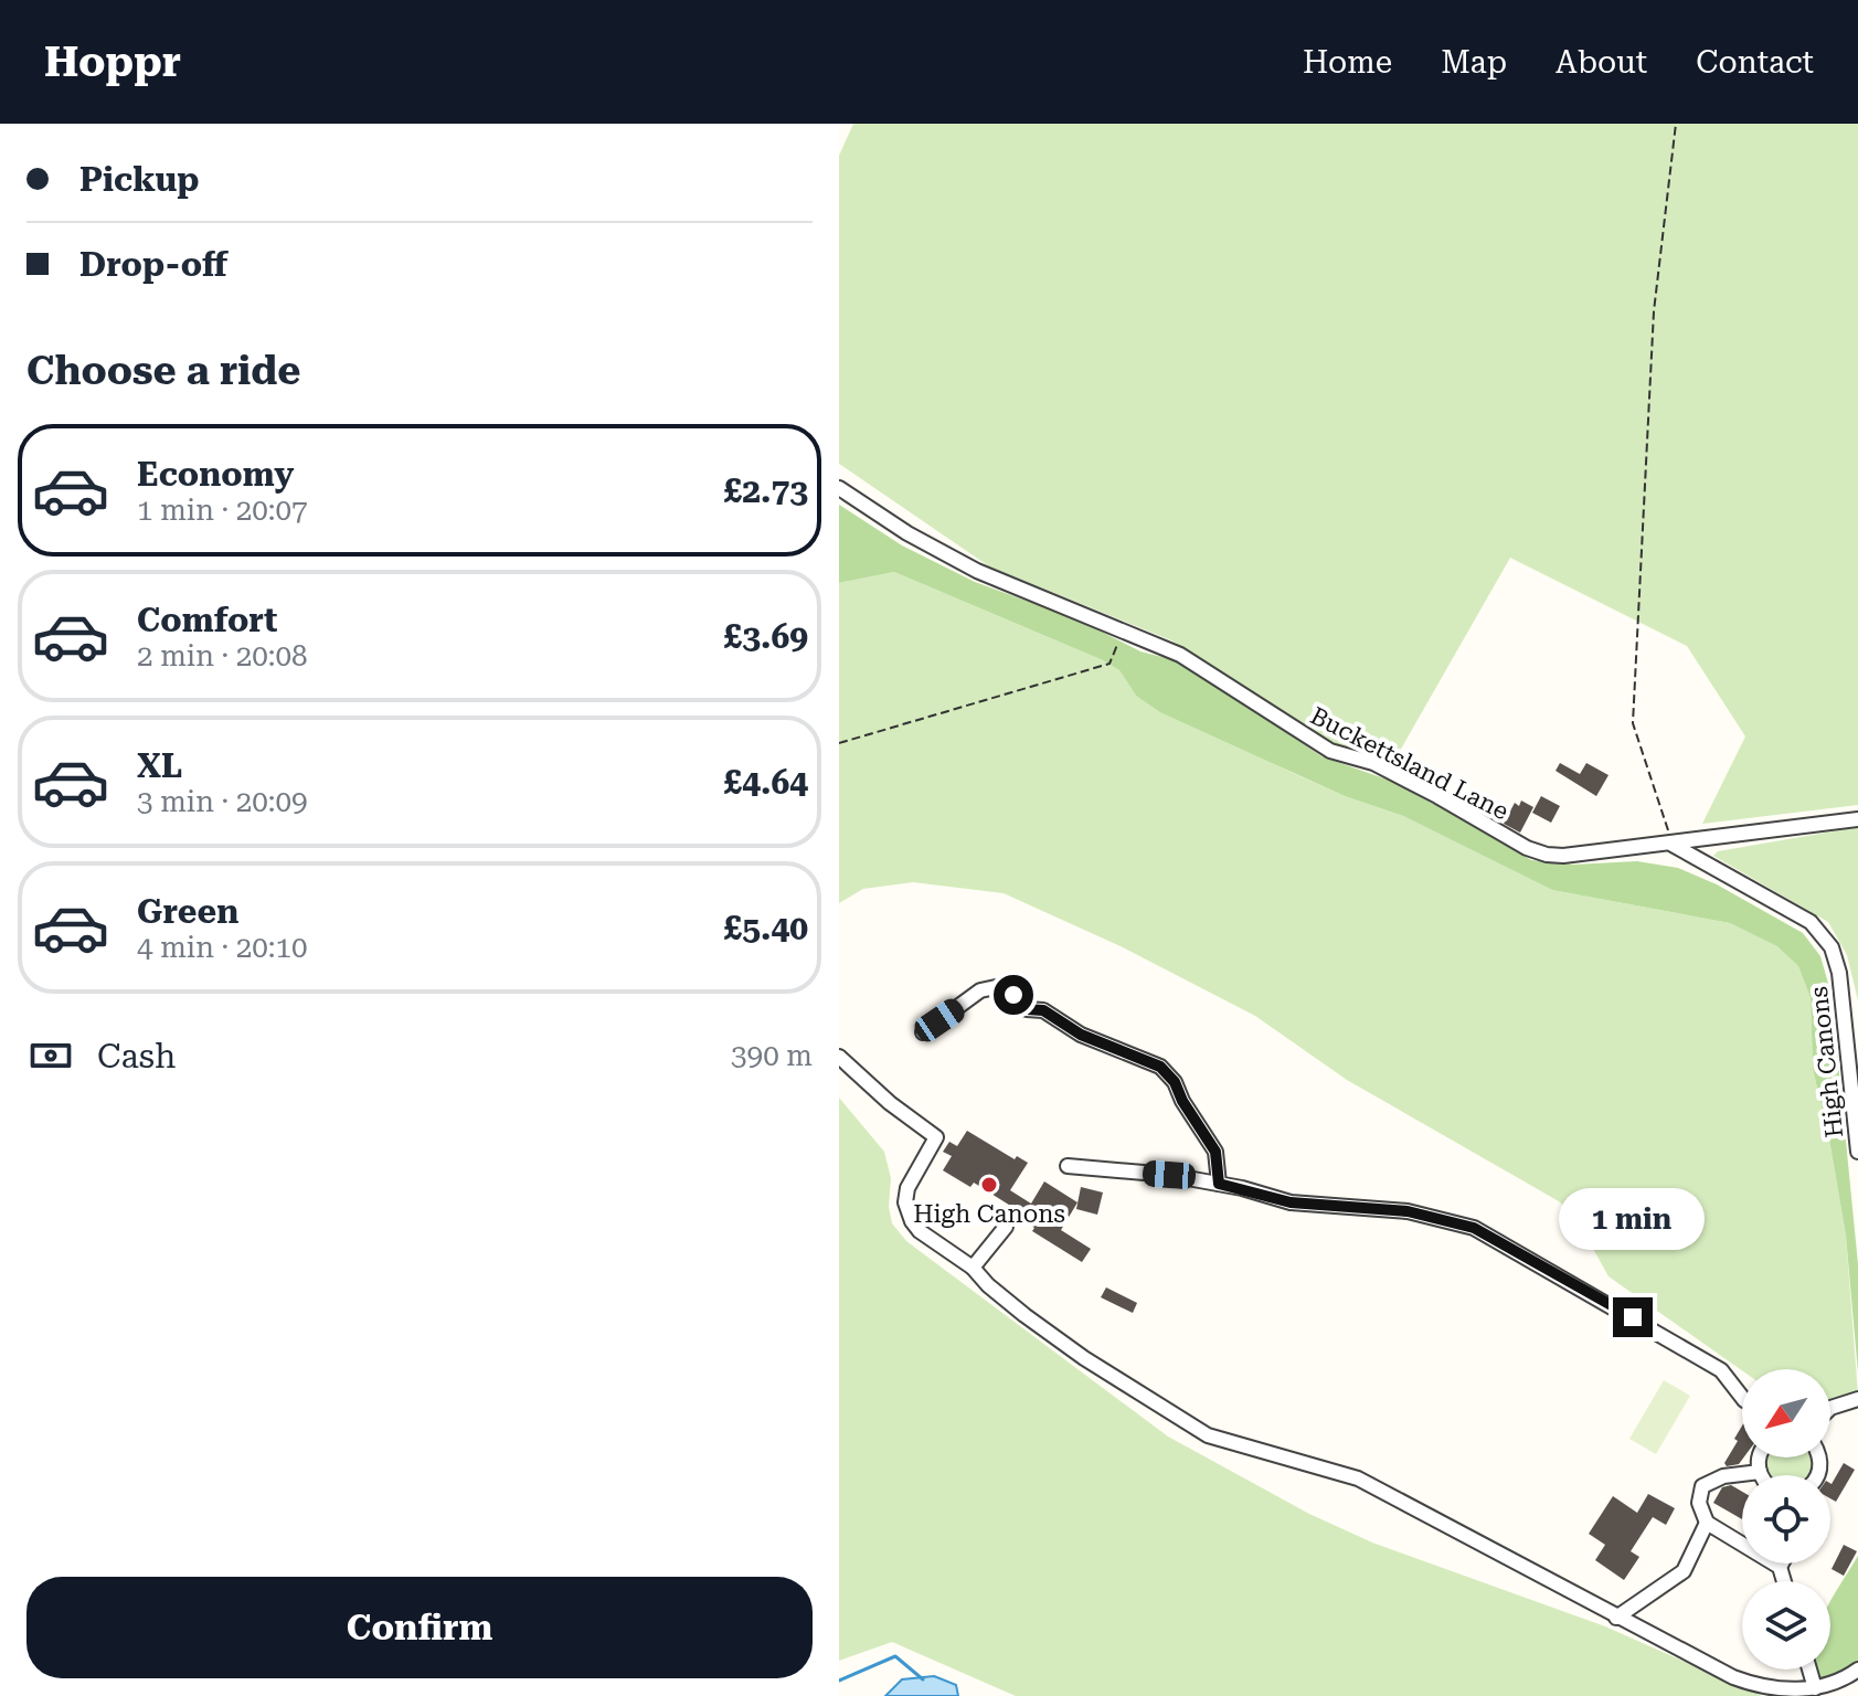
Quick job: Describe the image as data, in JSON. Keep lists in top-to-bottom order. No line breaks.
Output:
{"streets":{"street":["Buckettsland Lane","High Canons"]},"crossings":[["Buckettsland Lane","High Canons"]],"places":["High Canons"],"north":"bottom left","page":{"header":"Hoppr","nav":["Home","Map","About","Contact"],"banner":["Pickup","Drop-off"],"heading":"Choose a ride","list":[{"name":"Economy","note":"1 min · 20:07","value":"£2.73"},{"name":"Comfort","note":"2 min · 20:08","value":"£3.69"},{"name":"XL","note":"3 min · 20:09","value":"£4.64"},{"name":"Green","note":"4 min · 20:10","value":"£5.40"}],"pay":["Cash","390 m"],"bubble":"1 min","buttons":"Confirm"}}
